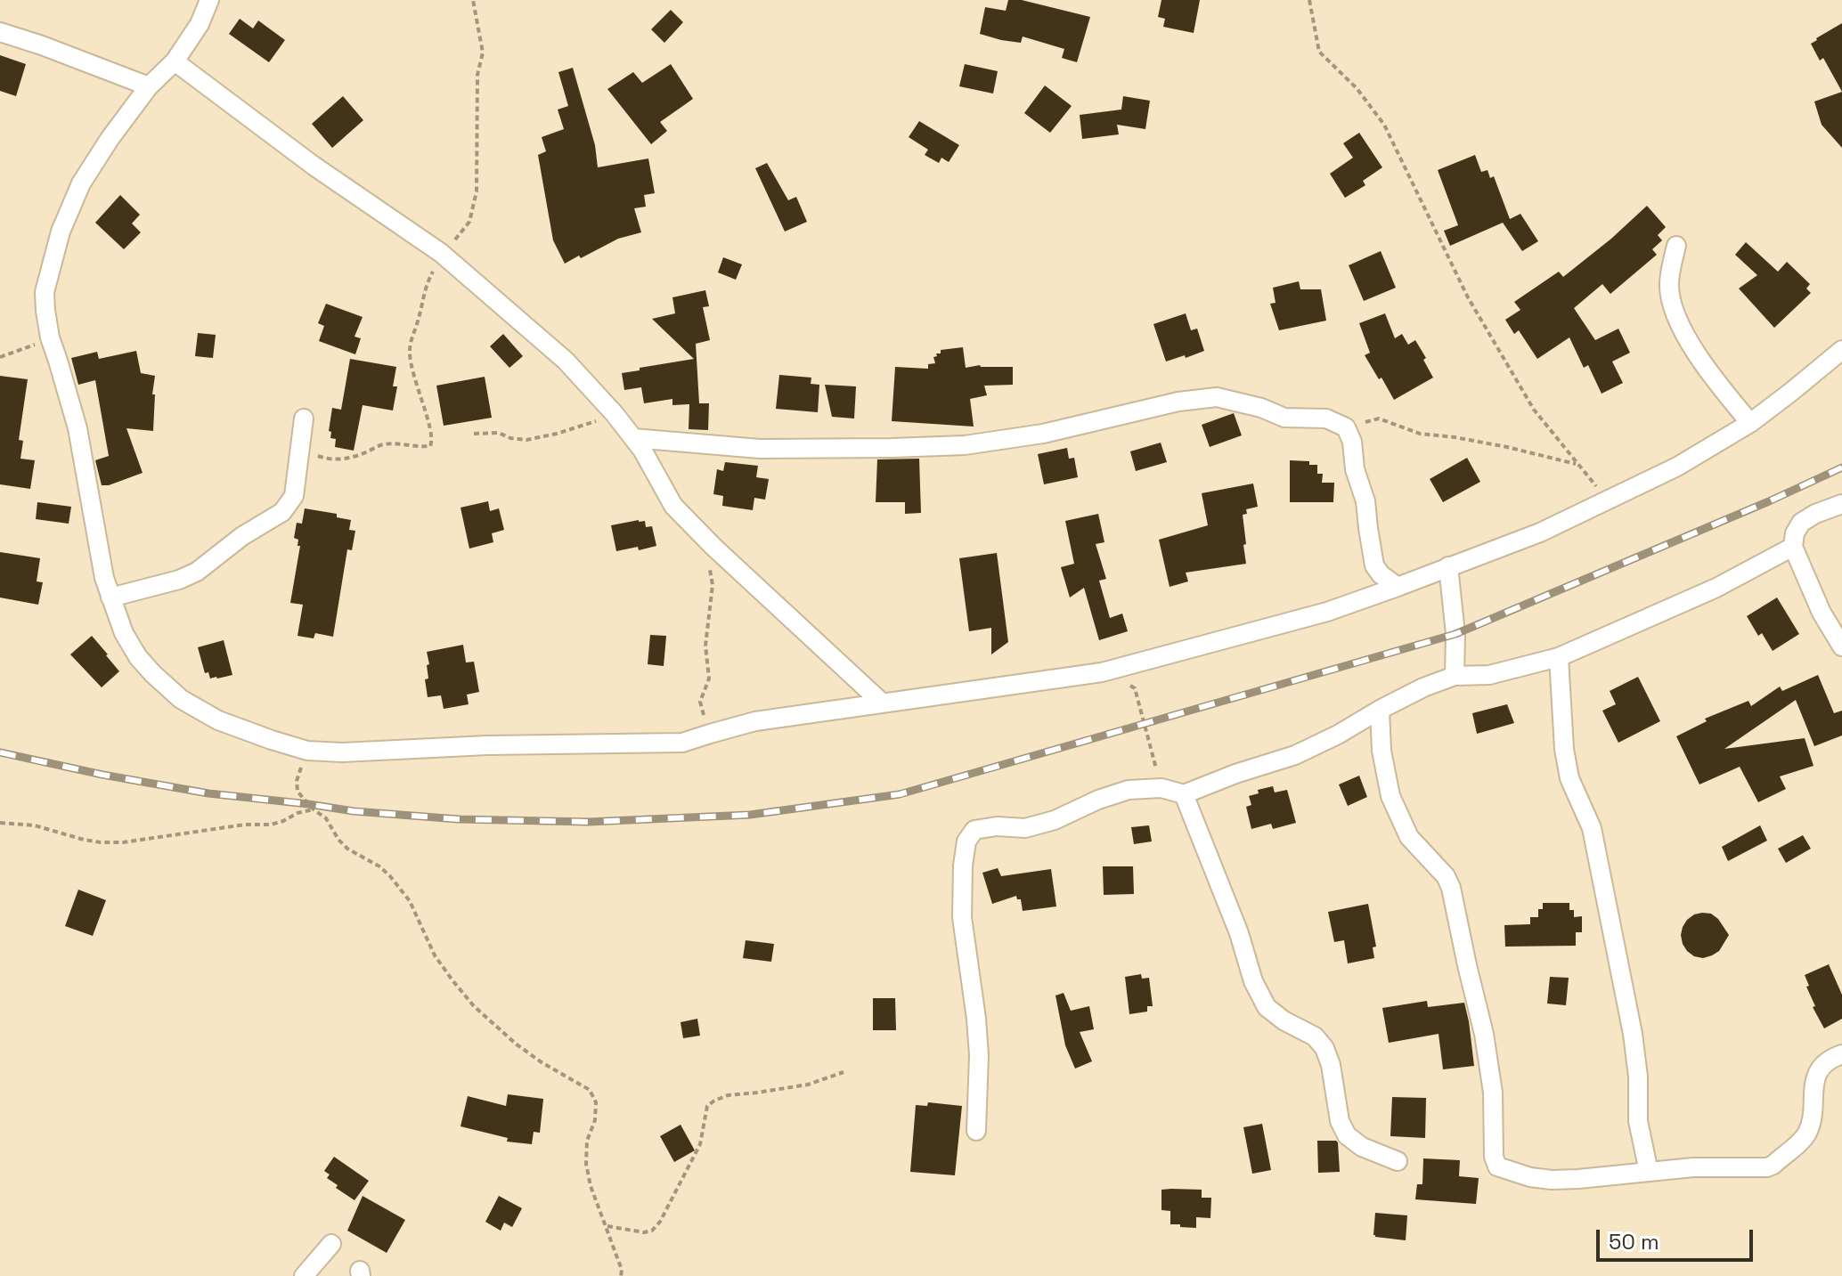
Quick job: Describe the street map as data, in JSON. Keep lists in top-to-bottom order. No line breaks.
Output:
{"scale_bar":"50 m"}
